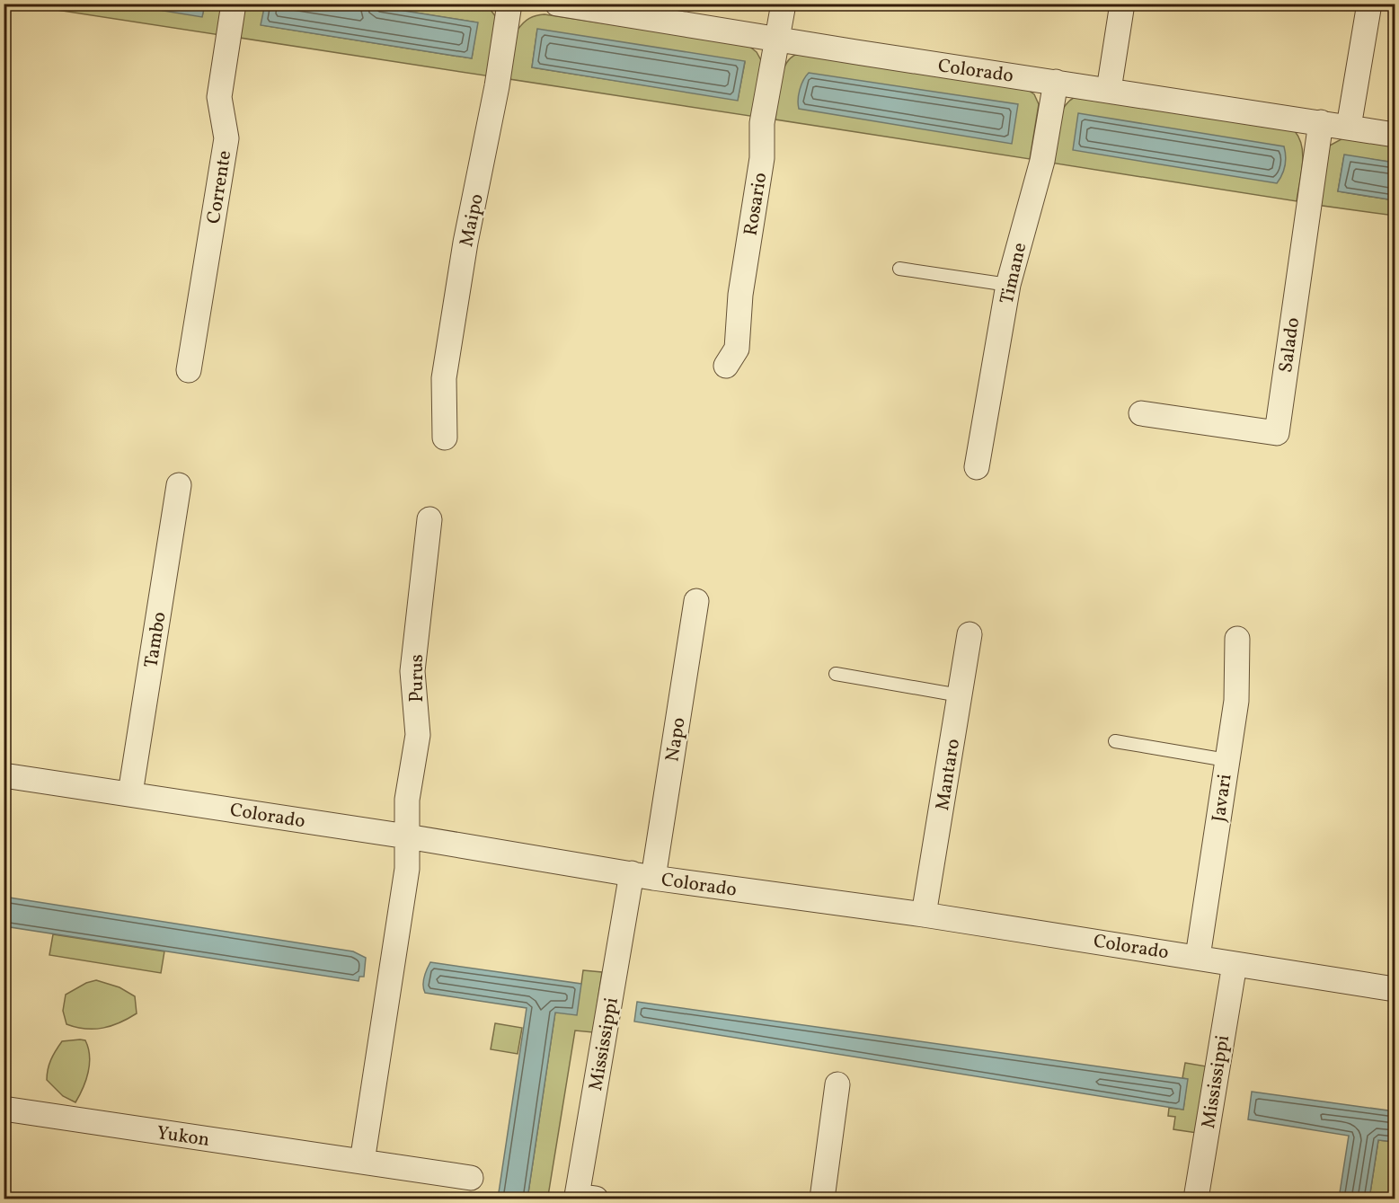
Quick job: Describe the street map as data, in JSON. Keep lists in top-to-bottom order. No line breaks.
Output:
{"streets":{"street":["Colorado","Corrente","Rosario","Maipo","Timane","Salado","Tambo","Purus","Napo","Mantaro","Javari","Mississippi","Yukon"]},"crossings":[["Colorado","Rosario"],["Colorado","Timane"],["Colorado","Salado"],["Colorado","Tambo"],["Colorado","Purus"],["Colorado","Napo"],["Colorado","Mantaro"],["Colorado","Javari"],["Colorado","Mississippi"],["Napo","Mississippi"]]}
